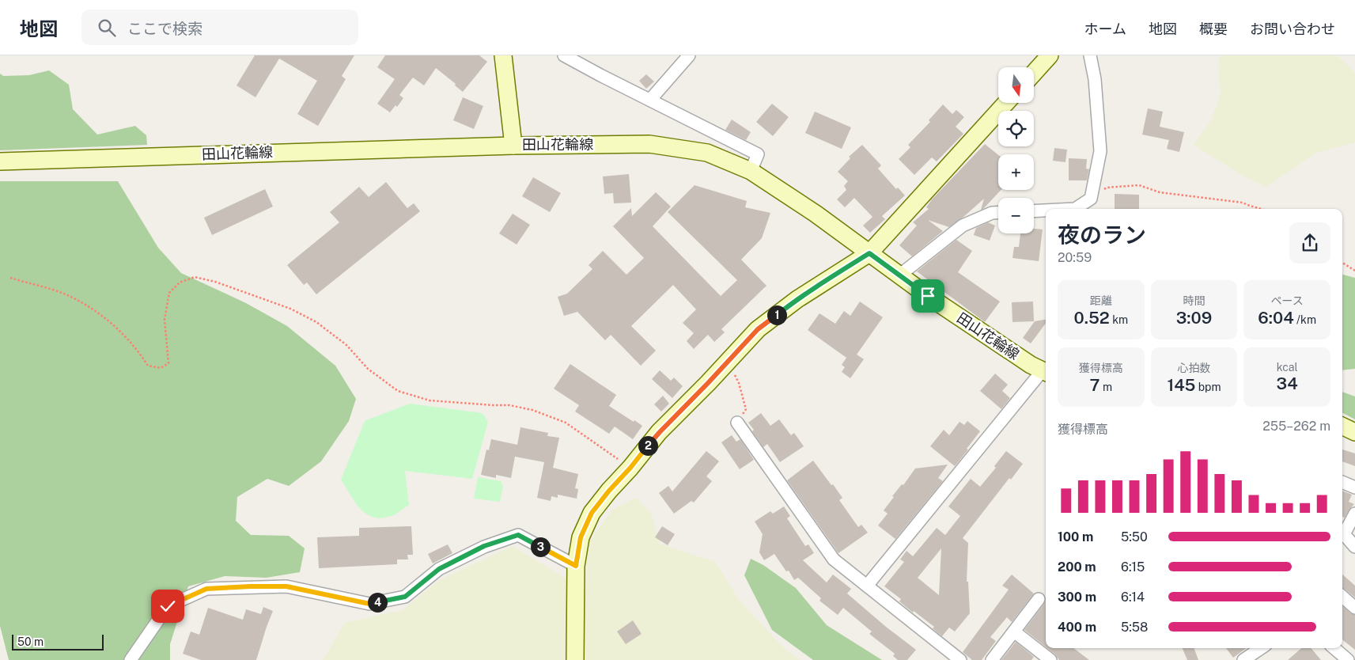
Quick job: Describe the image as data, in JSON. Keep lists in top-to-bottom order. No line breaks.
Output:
{"streets":{"main road":["田山花輪線"]},"scale_bar":"50 m","north":"bottom","page":{"header":"地図","search":"ここで検索","nav":["ホーム","地図","概要","お問い合わせ"],"map_buttons":["+","−"],"heading":["夜のラン","20:59"],"stats":[["距離","0.52 km"],["時間","3:09"],["ペース","6:04 /km"],["獲得標高","7 m"],["心拍数","145 bpm"],["kcal","34"]],"pins":["1","2","3","4"],"chart":["獲得標高","255–262 m"],"list":[{"name":"100 m","note":"5:50"},{"name":"200 m","note":"6:15"},{"name":"300 m","note":"6:14"},{"name":"400 m","note":"5:58"}],"scale":"50 m"}}
